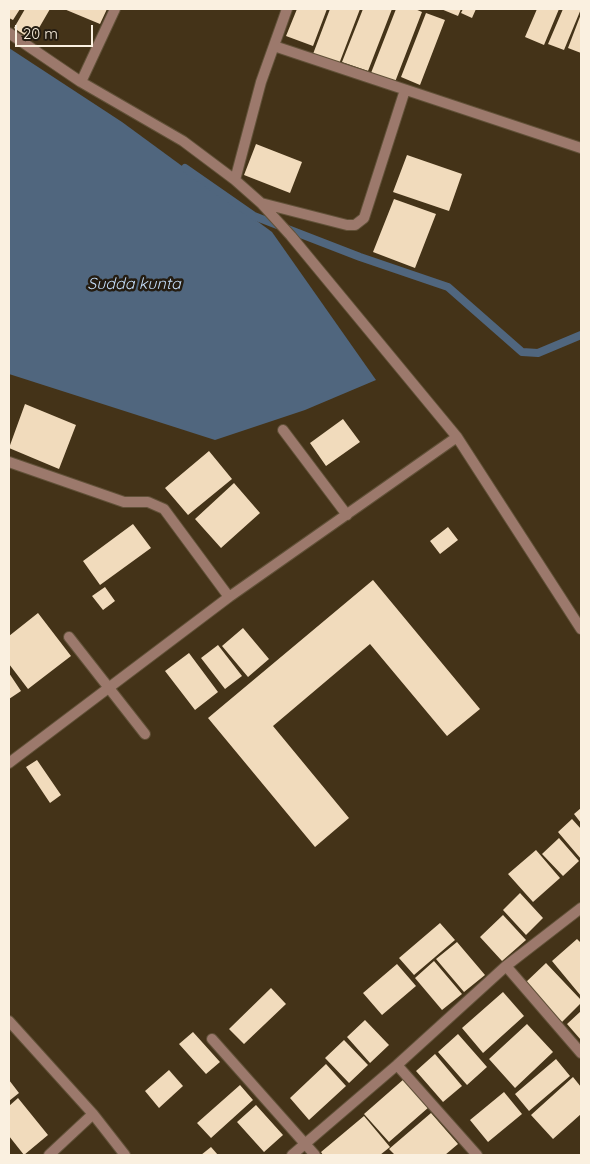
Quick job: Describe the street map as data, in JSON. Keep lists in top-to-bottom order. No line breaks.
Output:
{"water":["Sudda kunta"],"scale_bar":"20 m"}
